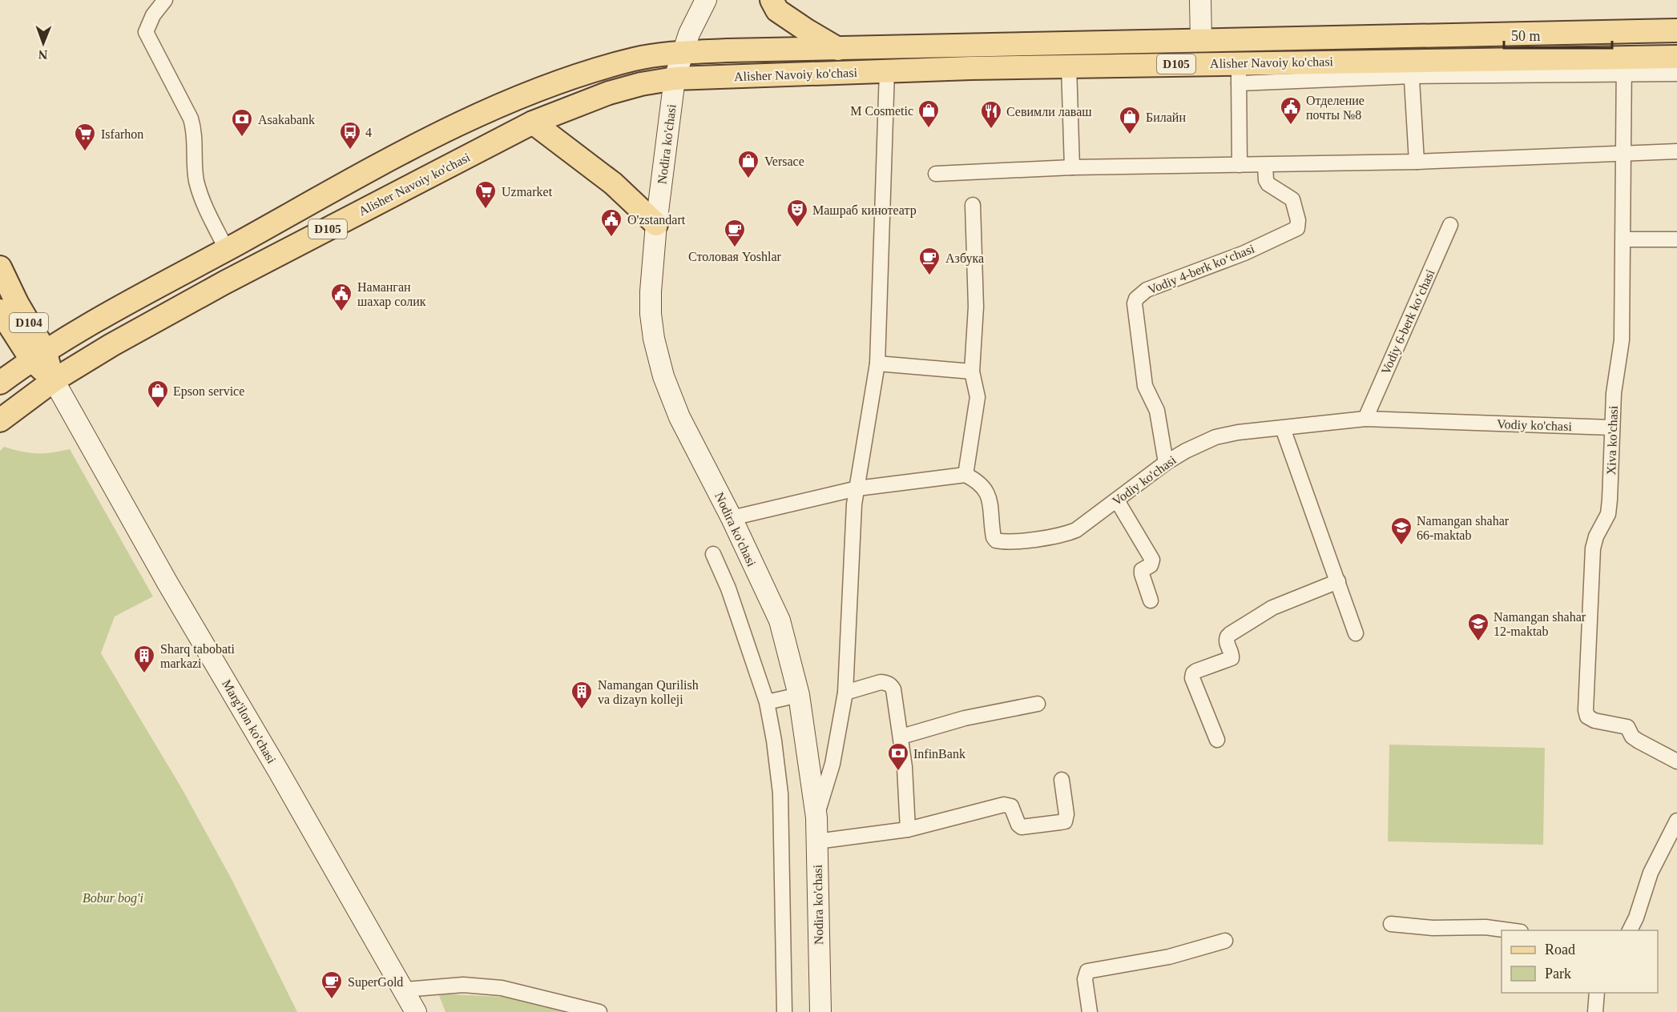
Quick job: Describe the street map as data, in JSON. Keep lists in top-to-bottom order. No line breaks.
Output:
{"streets":{"main road":["Alisher Navoiy ko'chasi","D105","Nodira ko'chasi","D104","Marg'ilon ko'chasi"],"street":["Vodiy 4-berk koʻchasi","Vodiy 6-berk koʻchasi","Vodiy ko'chasi","Xiva ko'chasi"]},"crossings":[["Alisher Navoiy ko'chasi","D105"],["Alisher Navoiy ko'chasi","Nodira ko'chasi"],["Alisher Navoiy ko'chasi","D104"],["Alisher Navoiy ko'chasi","Xiva ko'chasi"],["Alisher Navoiy ko'chasi","Marg'ilon ko'chasi"],["D105","Nodira ko'chasi"],["D105","D104"],["Vodiy 4-berk koʻchasi","Vodiy ko'chasi"],["Vodiy 6-berk koʻchasi","Vodiy ko'chasi"],["D104","Marg'ilon ko'chasi"],["Vodiy ko'chasi","Xiva ko'chasi"]],"parks":["Bobur bog'i"],"places":{"public building":["Отделение почты №8","O'zstandart","Наманган шахар солик"],"shop":["M Cosmetic","Билайн","Versace","Epson service"],"restaurant":["Севимли лаваш"],"bank":["Asakabank","InfinBank"],"bus stop":["4"],"supermarket":["Isfarhon","Uzmarket"],"theatre":["Машраб кинотеатр"],"cafe":["Столовая Yoshlar","Азбука","SuperGold"],"school or university":["Namangan shahar 66-maktab","Namangan shahar 12-maktab"],"building":["Sharq tabobati markazi","Namangan Qurilish va dizayn kolleji"]},"legend":["Road","Park"],"scale_bar":"50 m","north":"bottom"}
